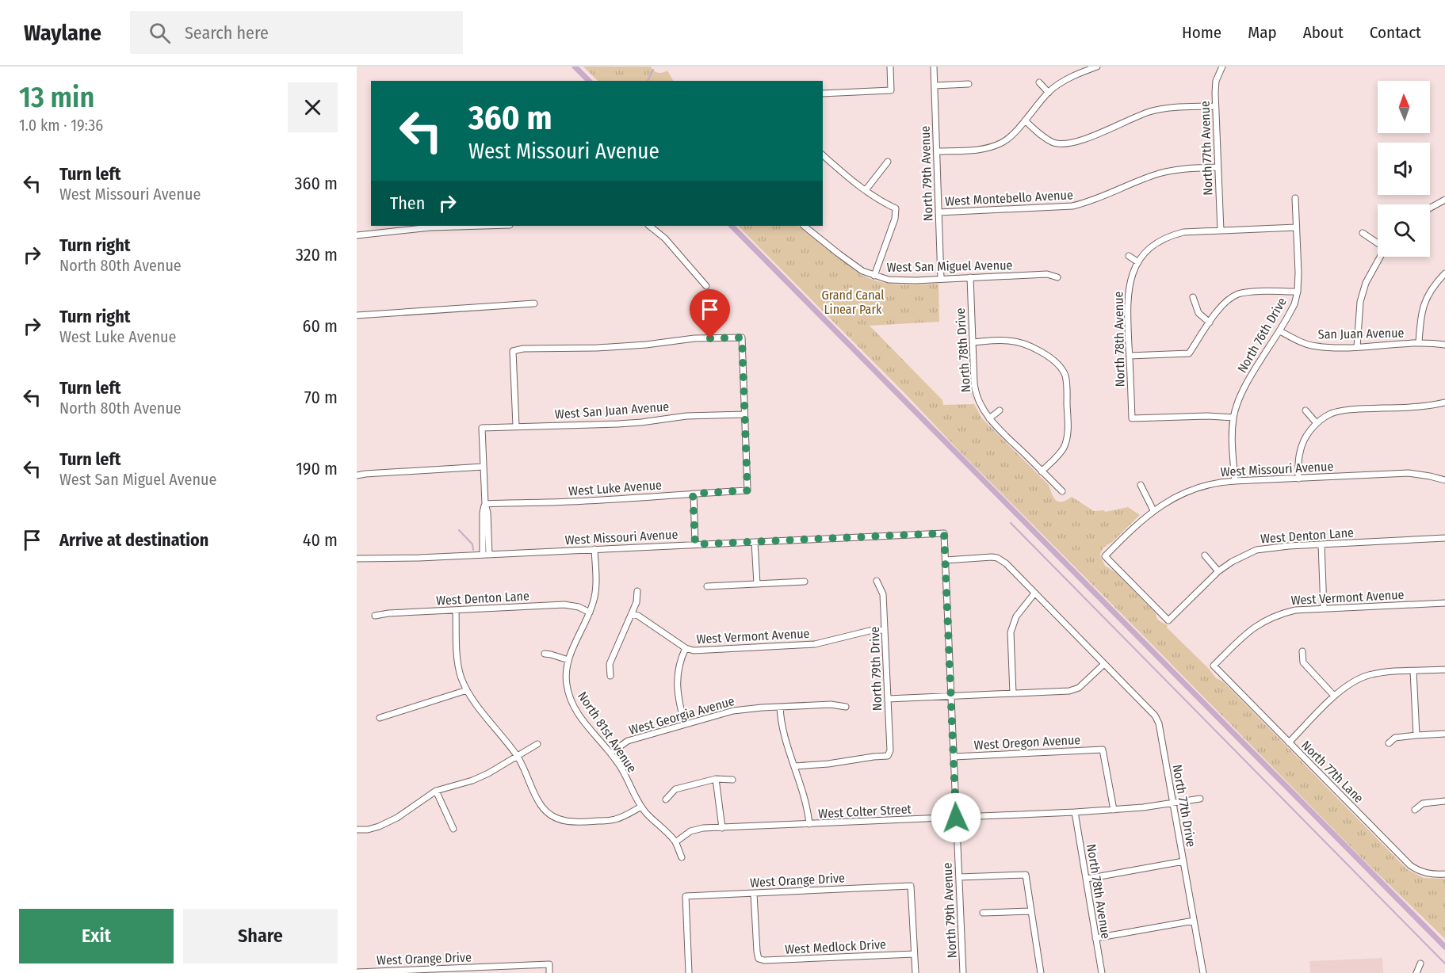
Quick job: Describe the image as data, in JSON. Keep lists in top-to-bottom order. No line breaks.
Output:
{"streets":{"street":["North 77th Avenue","North 79th Avenue","West Montebello Avenue","West San Miguel Avenue","San Juan Avenue","North 76th Drive","North 78th Avenue","North 78th Drive","West San Juan Avenue","West Missouri Avenue","West Luke Avenue","West Denton Lane","West Vermont Avenue","North 79th Drive","West Georgia Avenue","North 81st Avenue","West Oregon Avenue","North 77th Lane","North 77th Drive","West Colter Street","West Orange Drive","West Medlock Drive"]},"crossings":[["North 77th Avenue","West Montebello Avenue"],["North 79th Avenue","West Montebello Avenue"],["North 79th Avenue","West San Miguel Avenue"],["North 79th Avenue","West Missouri Avenue"],["North 79th Avenue","West Oregon Avenue"],["North 79th Avenue","West Colter Street"],["West San Miguel Avenue","North 78th Drive"],["San Juan Avenue","North 76th Drive"],["North 76th Drive","North 78th Avenue"],["North 76th Drive","West Missouri Avenue"],["North 78th Avenue","West Colter Street"],["West San Juan Avenue","West Luke Avenue"],["West Missouri Avenue","West Denton Lane"],["West Missouri Avenue","North 81st Avenue"],["West Denton Lane","North 81st Avenue"],["West Vermont Avenue","North 79th Drive"],["West Vermont Avenue","North 77th Lane"],["West Georgia Avenue","North 81st Avenue"],["North 81st Avenue","West Colter Street"],["West Oregon Avenue","West Colter Street"],["North 77th Drive","West Colter Street"],["West Orange Drive","West Medlock Drive"]],"parks":["Grand Canal Linear Park"],"north":"top","page":{"header":"Waylane","search":"Search here","nav":["Home","Map","About","Contact"],"heading":["13 min","1.0 km · 19:36"],"turn":["360 m","West Missouri Avenue"],"list":[{"name":"Turn left","note":"West Missouri Avenue","value":"360 m"},{"name":"Turn right","note":"North 80th Avenue","value":"320 m"},{"name":"Turn right","note":"West Luke Avenue","value":"60 m"},{"name":"Turn left","note":"North 80th Avenue","value":"70 m"},{"name":"Turn left","note":"West San Miguel Avenue","value":"190 m"},{"name":"Arrive at destination","value":"40 m"}],"then":"Then","buttons":["Exit","Share"]}}
